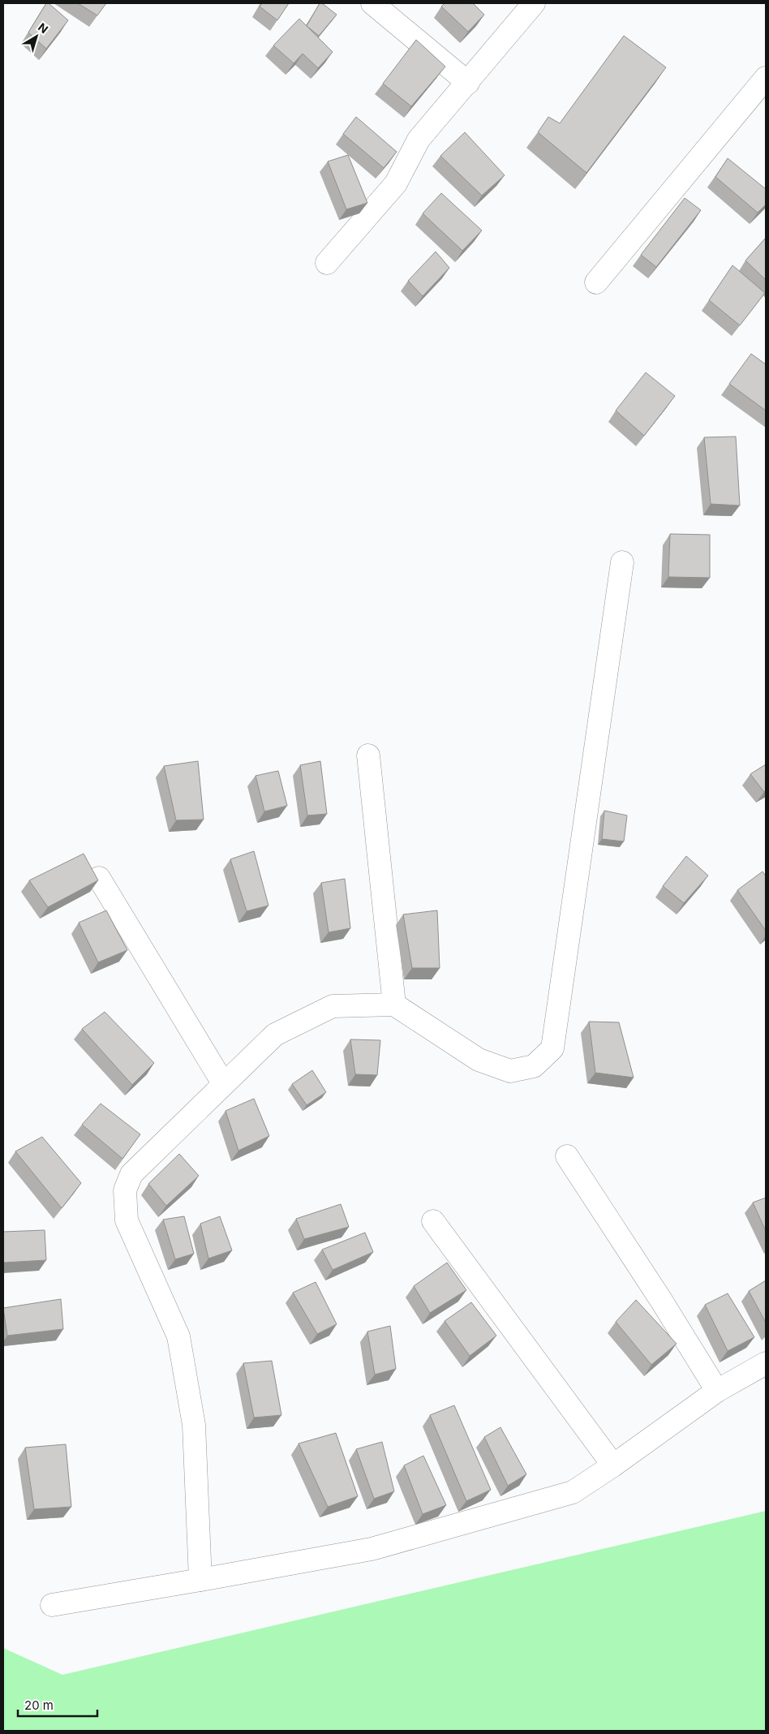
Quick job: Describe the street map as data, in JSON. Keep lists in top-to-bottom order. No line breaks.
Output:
{"scale_bar":"20 m","north":"top right"}
